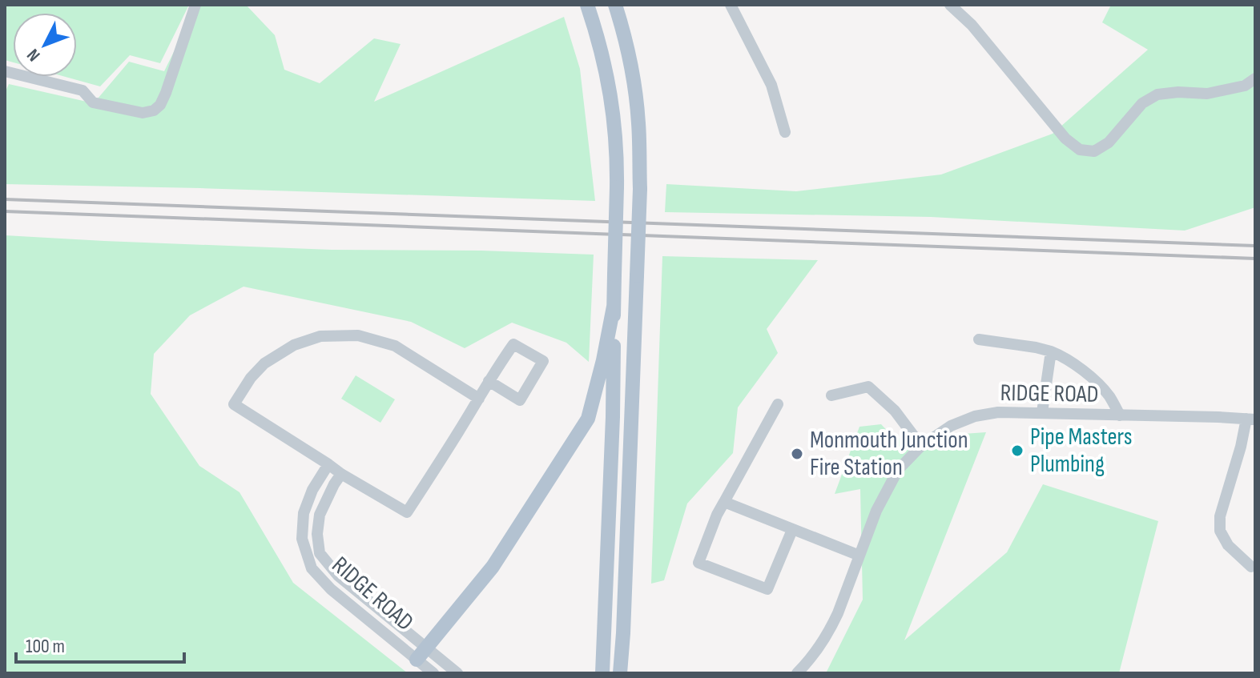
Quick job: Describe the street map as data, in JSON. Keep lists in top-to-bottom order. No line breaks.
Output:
{"streets":{"street":["RIDGE ROAD"]},"places":["Pipe Masters Plumbing","Monmouth Junction Fire Station"],"scale_bar":"100 m","north":"bottom left"}
